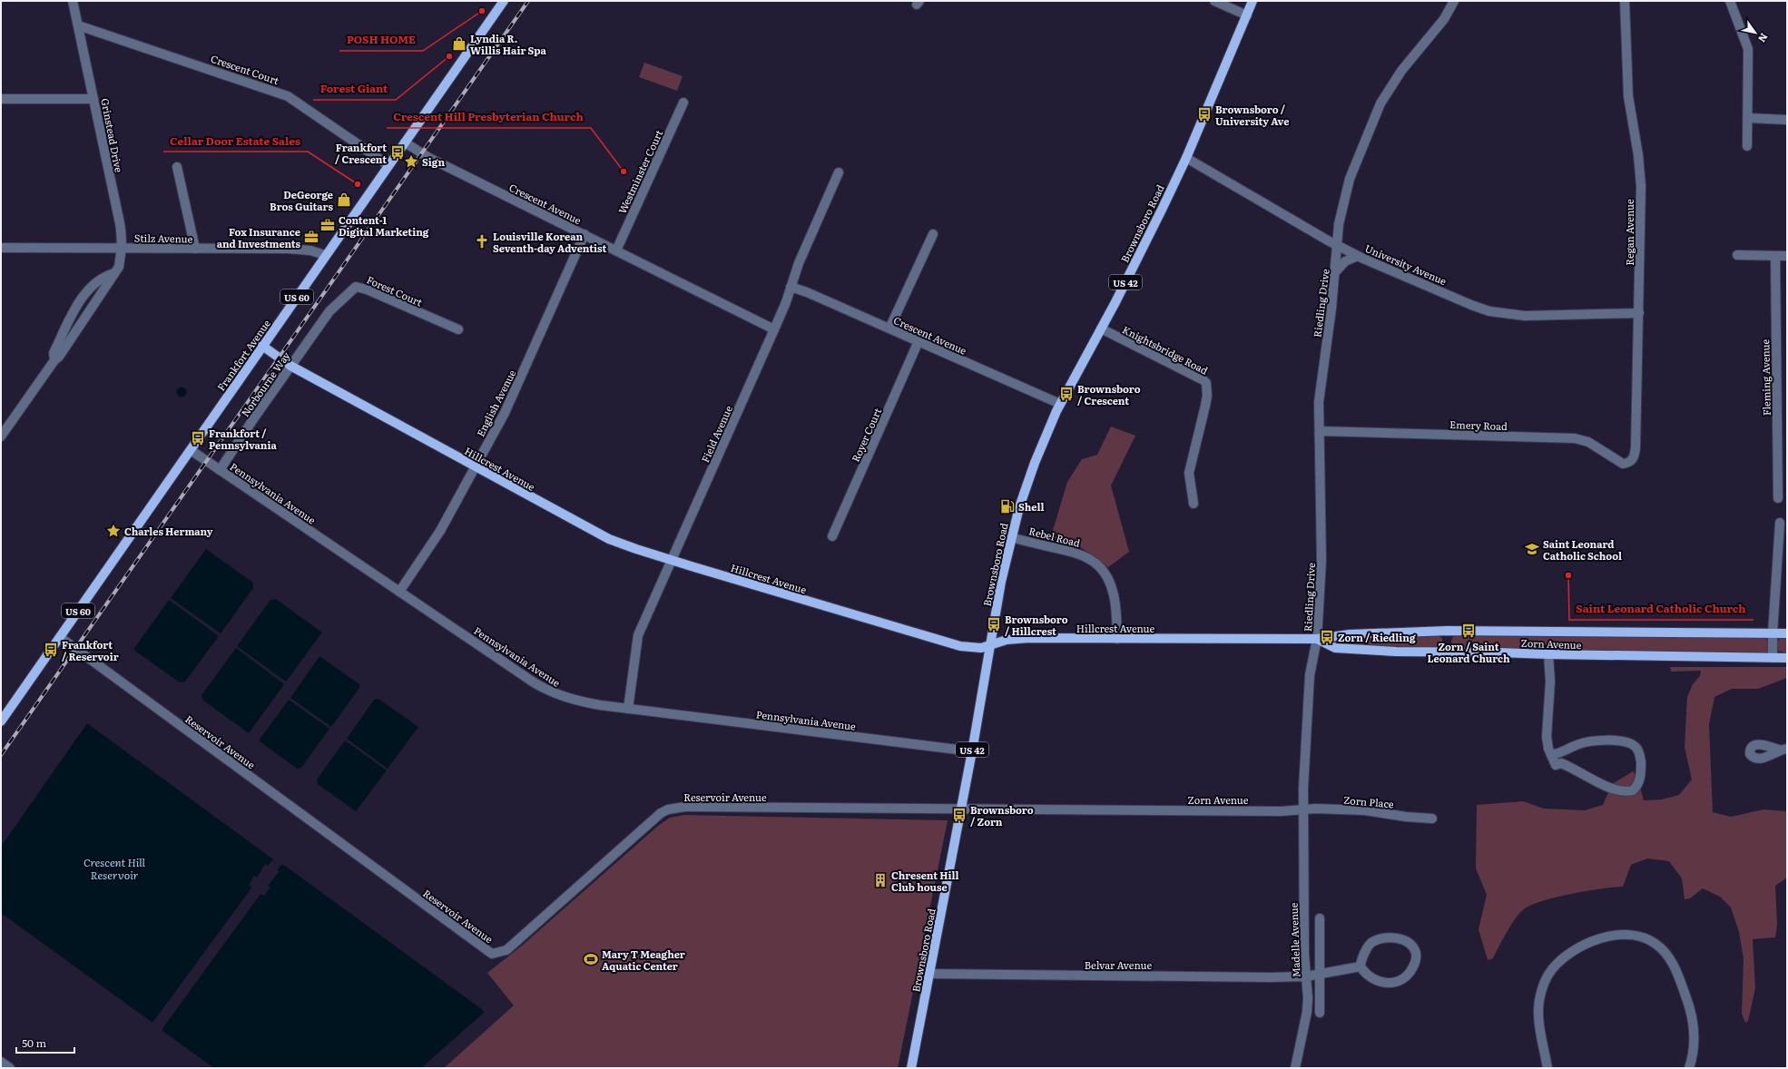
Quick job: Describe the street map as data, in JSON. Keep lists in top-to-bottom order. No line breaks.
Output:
{"streets":{"main road":["Brownsboro Road","US 42","US 60","Frankfort Avenue","Hillcrest Avenue","Zorn Avenue"],"street":["Crescent Court","Grinstead Drive","Westminster Court","Crescent Avenue","Regan Avenue","Stilz Avenue","University Avenue","Forest Court","Riedling Drive","Knightsbridge Road","Fleming Avenue","Norbourne Way","English Avenue","Emery Road","Field Avenue","Royer Court","Pennsylvania Avenue","Rebel Road","Reservoir Avenue","Zorn Place","Madelle Avenue","Belvar Avenue"]},"crossings":[["Crescent Court","Grinstead Drive"],["Crescent Court","Frankfort Avenue"],["Grinstead Drive","Stilz Avenue"],["Westminster Court","Crescent Avenue"],["Crescent Avenue","Brownsboro Road"],["Crescent Avenue","Frankfort Avenue"],["Crescent Avenue","English Avenue"],["Crescent Avenue","Field Avenue"],["Crescent Avenue","Royer Court"],["Brownsboro Road","University Avenue"],["Brownsboro Road","Knightsbridge Road"],["Brownsboro Road","Hillcrest Avenue"],["Brownsboro Road","Pennsylvania Avenue"],["Brownsboro Road","Rebel Road"],["Brownsboro Road","Zorn Avenue"],["Brownsboro Road","Reservoir Avenue"],["Brownsboro Road","Belvar Avenue"],["Regan Avenue","University Avenue"],["Regan Avenue","Emery Road"],["Stilz Avenue","Frankfort Avenue"],["University Avenue","Riedling Drive"],["Forest Court","Norbourne Way"],["Riedling Drive","Emery Road"],["Riedling Drive","Hillcrest Avenue"],["Riedling Drive","Zorn Avenue"],["Frankfort Avenue","Hillcrest Avenue"],["Frankfort Avenue","Pennsylvania Avenue"],["Frankfort Avenue","Reservoir Avenue"],["Norbourne Way","Hillcrest Avenue"],["Norbourne Way","Pennsylvania Avenue"],["English Avenue","Hillcrest Avenue"],["English Avenue","Pennsylvania Avenue"],["Field Avenue","Hillcrest Avenue"],["Field Avenue","Pennsylvania Avenue"],["Hillcrest Avenue","Rebel Road"],["Hillcrest Avenue","Zorn Avenue"],["Zorn Avenue","Reservoir Avenue"],["Zorn Avenue","Zorn Place"],["Zorn Avenue","Madelle Avenue"],["Zorn Place","Madelle Avenue"],["Madelle Avenue","Belvar Avenue"]],"water":["Crescent Hill Reservoir"],"places":{"other":["POSH HOME","Forest Giant","Crescent Hill Presbyterian Church","Cellar Door Estate Sales","Saint Leonard Catholic Church"],"shop":["Lyndia R. Willis Hair Spa","DeGeorge Bros Guitars"],"bus stop":["Brownsboro / University Ave","Frankfort / Crescent","Brownsboro / Crescent","Frankfort / Pennsylvania","Brownsboro / Hillcrest","Zorn / Saint Leonard Church","Zorn / Riedling","Frankfort / Reservoir","Brownsboro / Zorn"],"place":["Sign","Charles Hermany"],"office":["Content-1 Digital Marketing","Fox Insurance and Investments"],"church":["Louisville Korean Seventh-day Adventist"],"fuel station":["Shell"],"school or university":["Saint Leonard Catholic School"],"building":["Chresent Hill Club house"],"sports":["Mary T Meagher Aquatic Center"]},"scale_bar":"50 m","north":"bottom right"}
